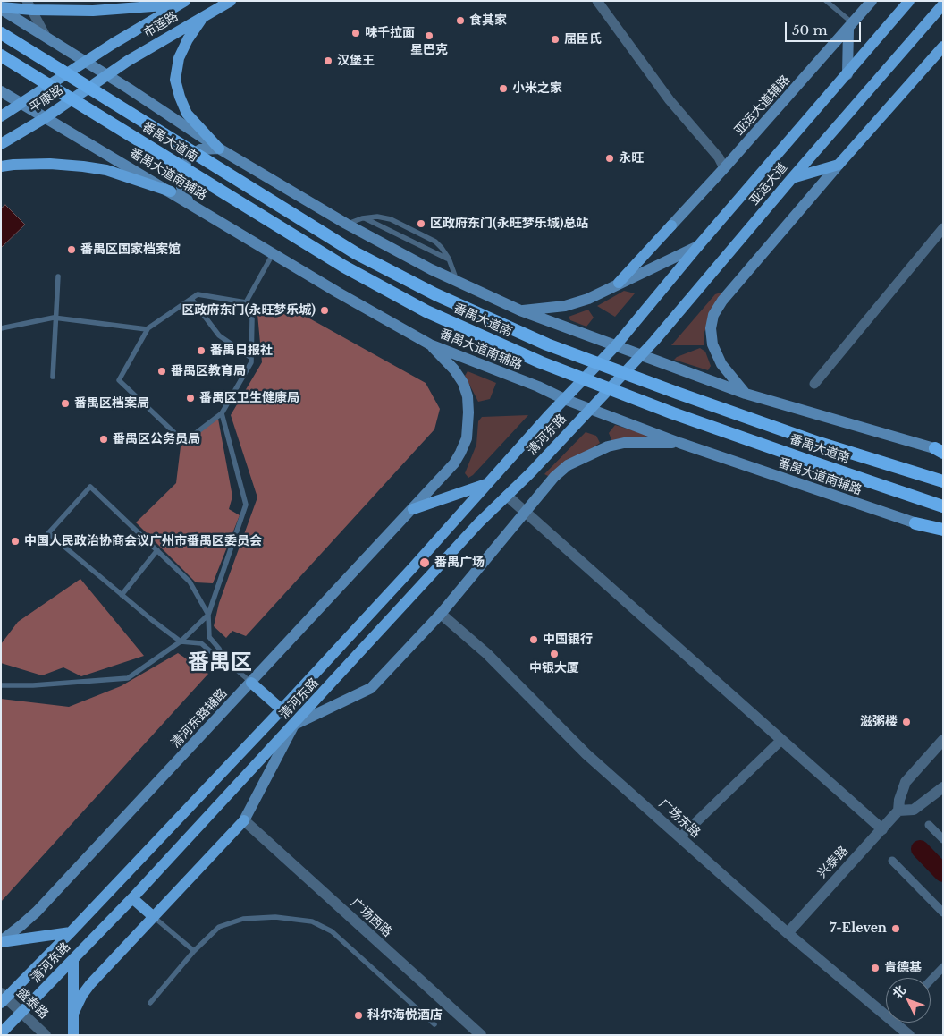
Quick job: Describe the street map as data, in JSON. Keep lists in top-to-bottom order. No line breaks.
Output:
{"streets":{"highway":["番禺大道南"],"main road":["市莲路","平康路","亚运大道辅路","番禺大道南辅路","亚运大道","清河东路","清河东路辅路"],"street":["广场东路","兴泰路","广场西路","盛泰路"]},"crossings":[["市莲路","平康路"],["平康路","番禺大道南辅路"],["番禺大道南辅路","清河东路"],["番禺大道南辅路","清河东路辅路"],["亚运大道","清河东路"],["清河东路","盛泰路"],["广场东路","兴泰路"]],"districts":["番禺区"],"places":["食其家","味千拉面","星巴克","屈臣氏","汉堡王","小米之家","永旺","区政府东门(永旺梦乐城)总站","番禺区国家档案馆","区政府东门(永旺梦乐城)","番禺日报社","番禺区教育局","番禺区卫生健康局","番禺区档案局","番禺区公务员局","中国人民政治协商会议广州市番禺区委员会","番禺广场","中国银行","中银大厦","滋粥楼","7-Eleven","肯德基","科尔海悦酒店"],"scale_bar":"50 m","north":"top left"}
